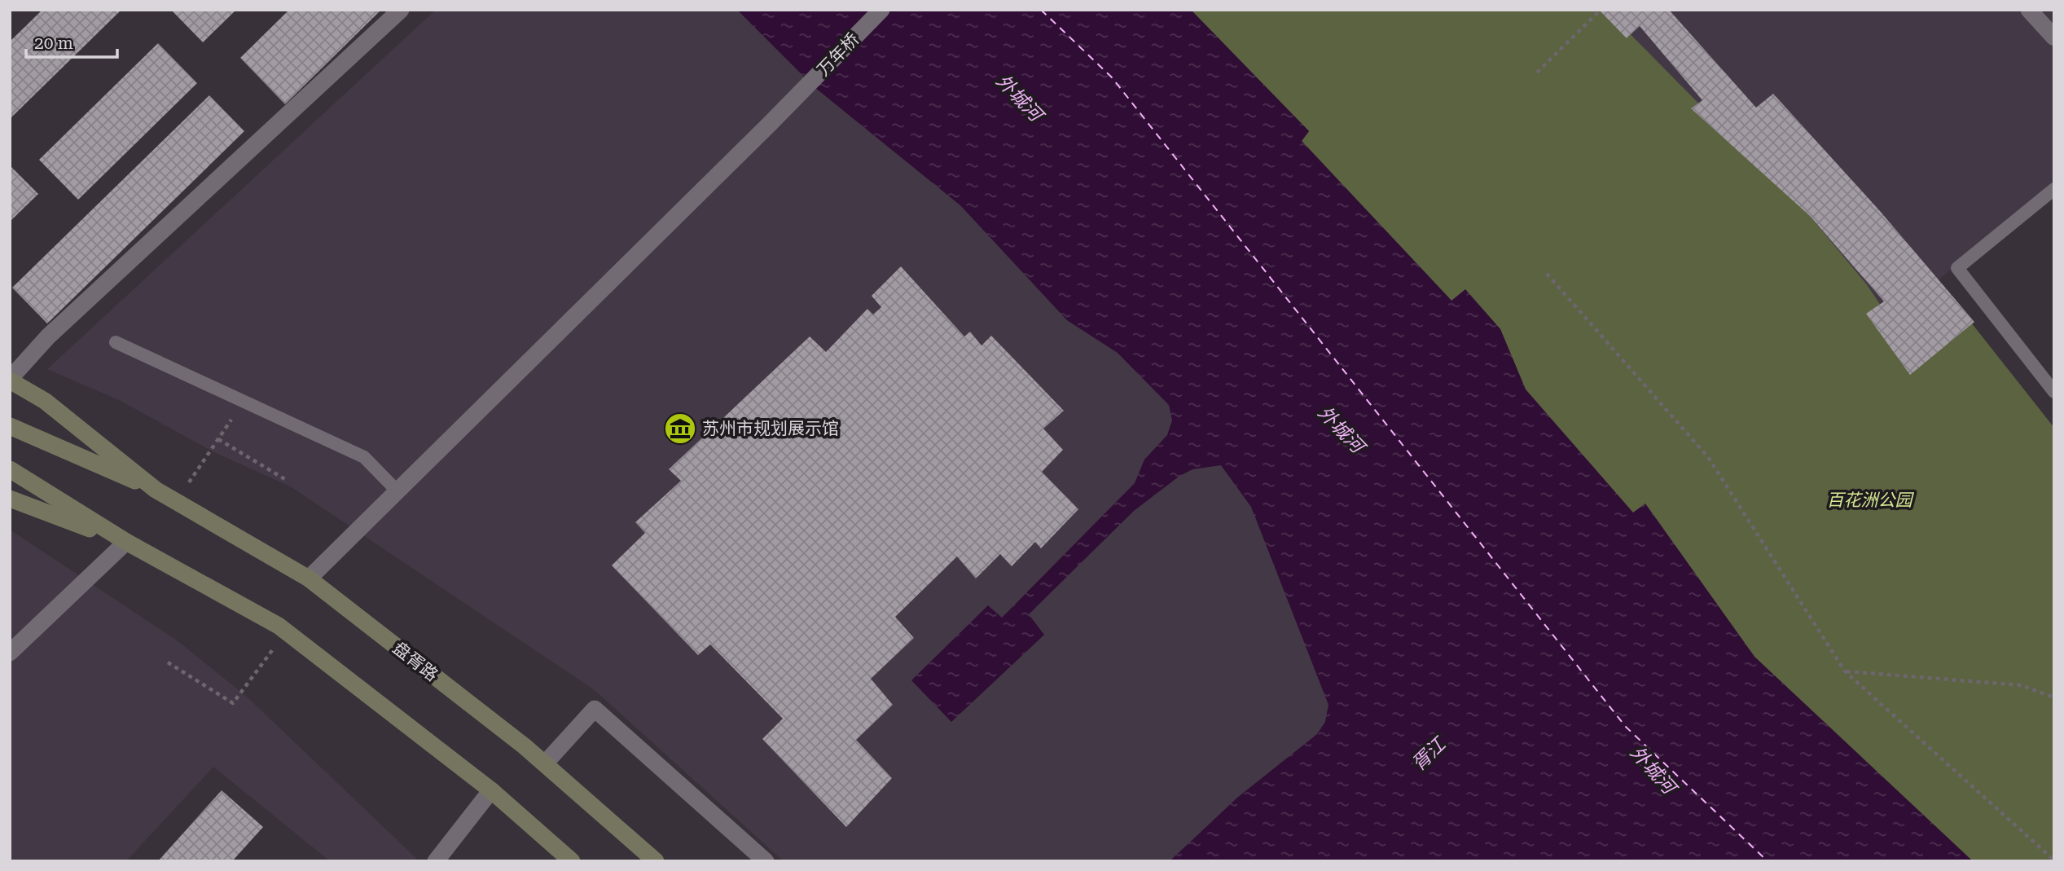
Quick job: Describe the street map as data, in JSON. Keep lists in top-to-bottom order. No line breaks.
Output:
{"streets":{"main road":["盘胥路"],"street":["万年桥"]},"crossings":[["万年桥","盘胥路"]],"water":["外城河","胥江"],"parks":["百花洲公园"],"places":{"museum":["苏州市规划展示馆"]},"scale_bar":"20 m"}
